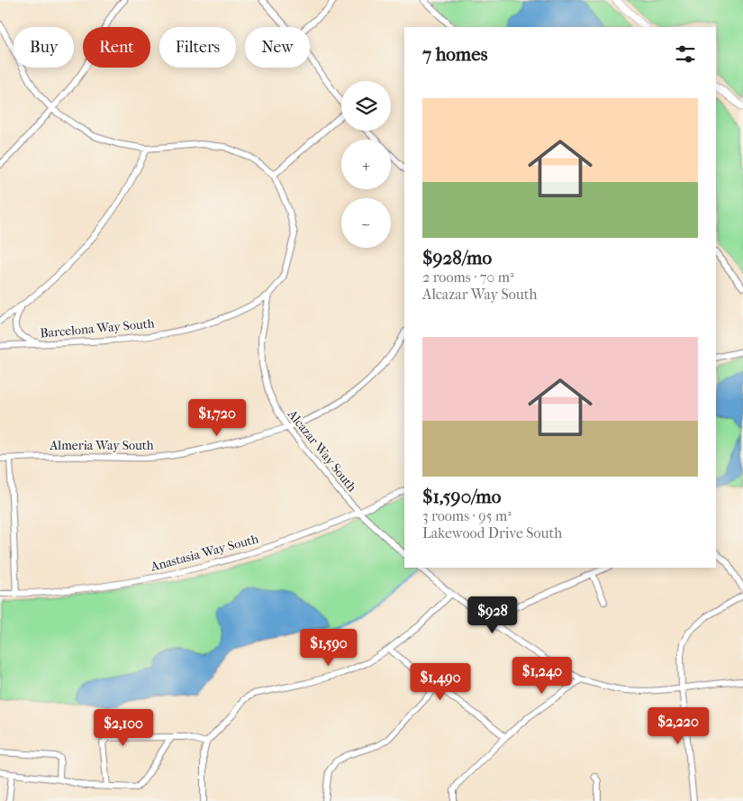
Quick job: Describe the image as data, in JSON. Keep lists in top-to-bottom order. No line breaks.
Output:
{"streets":{"street":["Barcelona Way South","Almeria Way South","Alcazar Way South","Anastasia Way South"]},"crossings":[["Barcelona Way South","Alcazar Way South"],["Almeria Way South","Alcazar Way South"],["Alcazar Way South","Anastasia Way South"]],"page":{"chip":["Buy","Rent","Filters","New"],"heading":"7 homes","map_buttons":["+","−"],"list":[{"name":"$928/mo","note":"2 rooms · 70 m² · Alcazar Way South"},{"name":"$1,590/mo","note":"3 rooms · 95 m² · Lakewood Drive South"}],"price":["$1,720","$928","$1,590","$1,240","$1,490","$2,220","$2,100"]}}
